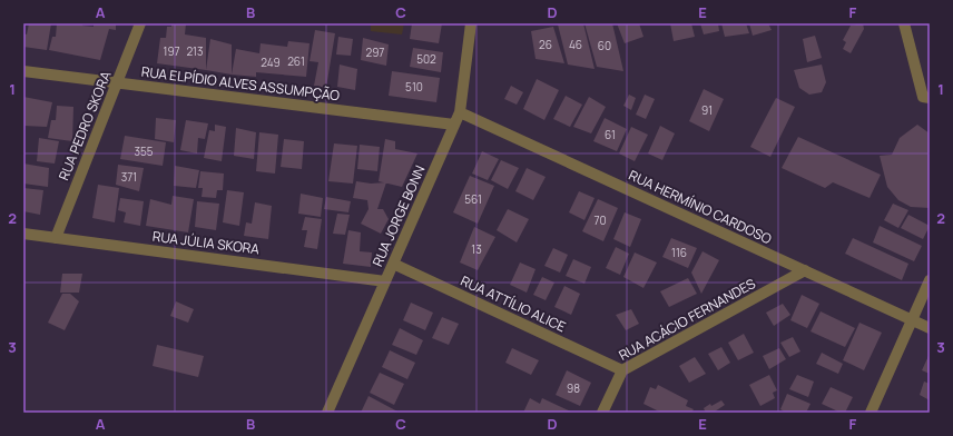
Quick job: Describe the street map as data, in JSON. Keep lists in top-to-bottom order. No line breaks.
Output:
{"streets":{"street":["RUA ELPÍDIO ALVES ASSUMPÇÃO","RUA PEDRO SKORA","RUA HERMÍNIO CARDOSO","RUA JORGE BONN","RUA JÚLIA SKORA","RUA ATTÍLIO ALICE","RUA ACÁCIO FERNANDES"]},"crossings":[["RUA ELPÍDIO ALVES ASSUMPÇÃO","RUA PEDRO SKORA"],["RUA ELPÍDIO ALVES ASSUMPÇÃO","RUA JORGE BONN"],["RUA PEDRO SKORA","RUA JÚLIA SKORA"],["RUA HERMÍNIO CARDOSO","RUA JORGE BONN"],["RUA HERMÍNIO CARDOSO","RUA ACÁCIO FERNANDES"],["RUA JORGE BONN","RUA JÚLIA SKORA"],["RUA JORGE BONN","RUA ATTÍLIO ALICE"],["RUA ATTÍLIO ALICE","RUA ACÁCIO FERNANDES"]],"house_numbers":["26","46","60","197","213","297","502","261","249","510","91","61","355","371","561","70","13","116","98"],"grid":{"columns":["A","B","C","D","E","F"],"rows":["1","2","3"]}}
